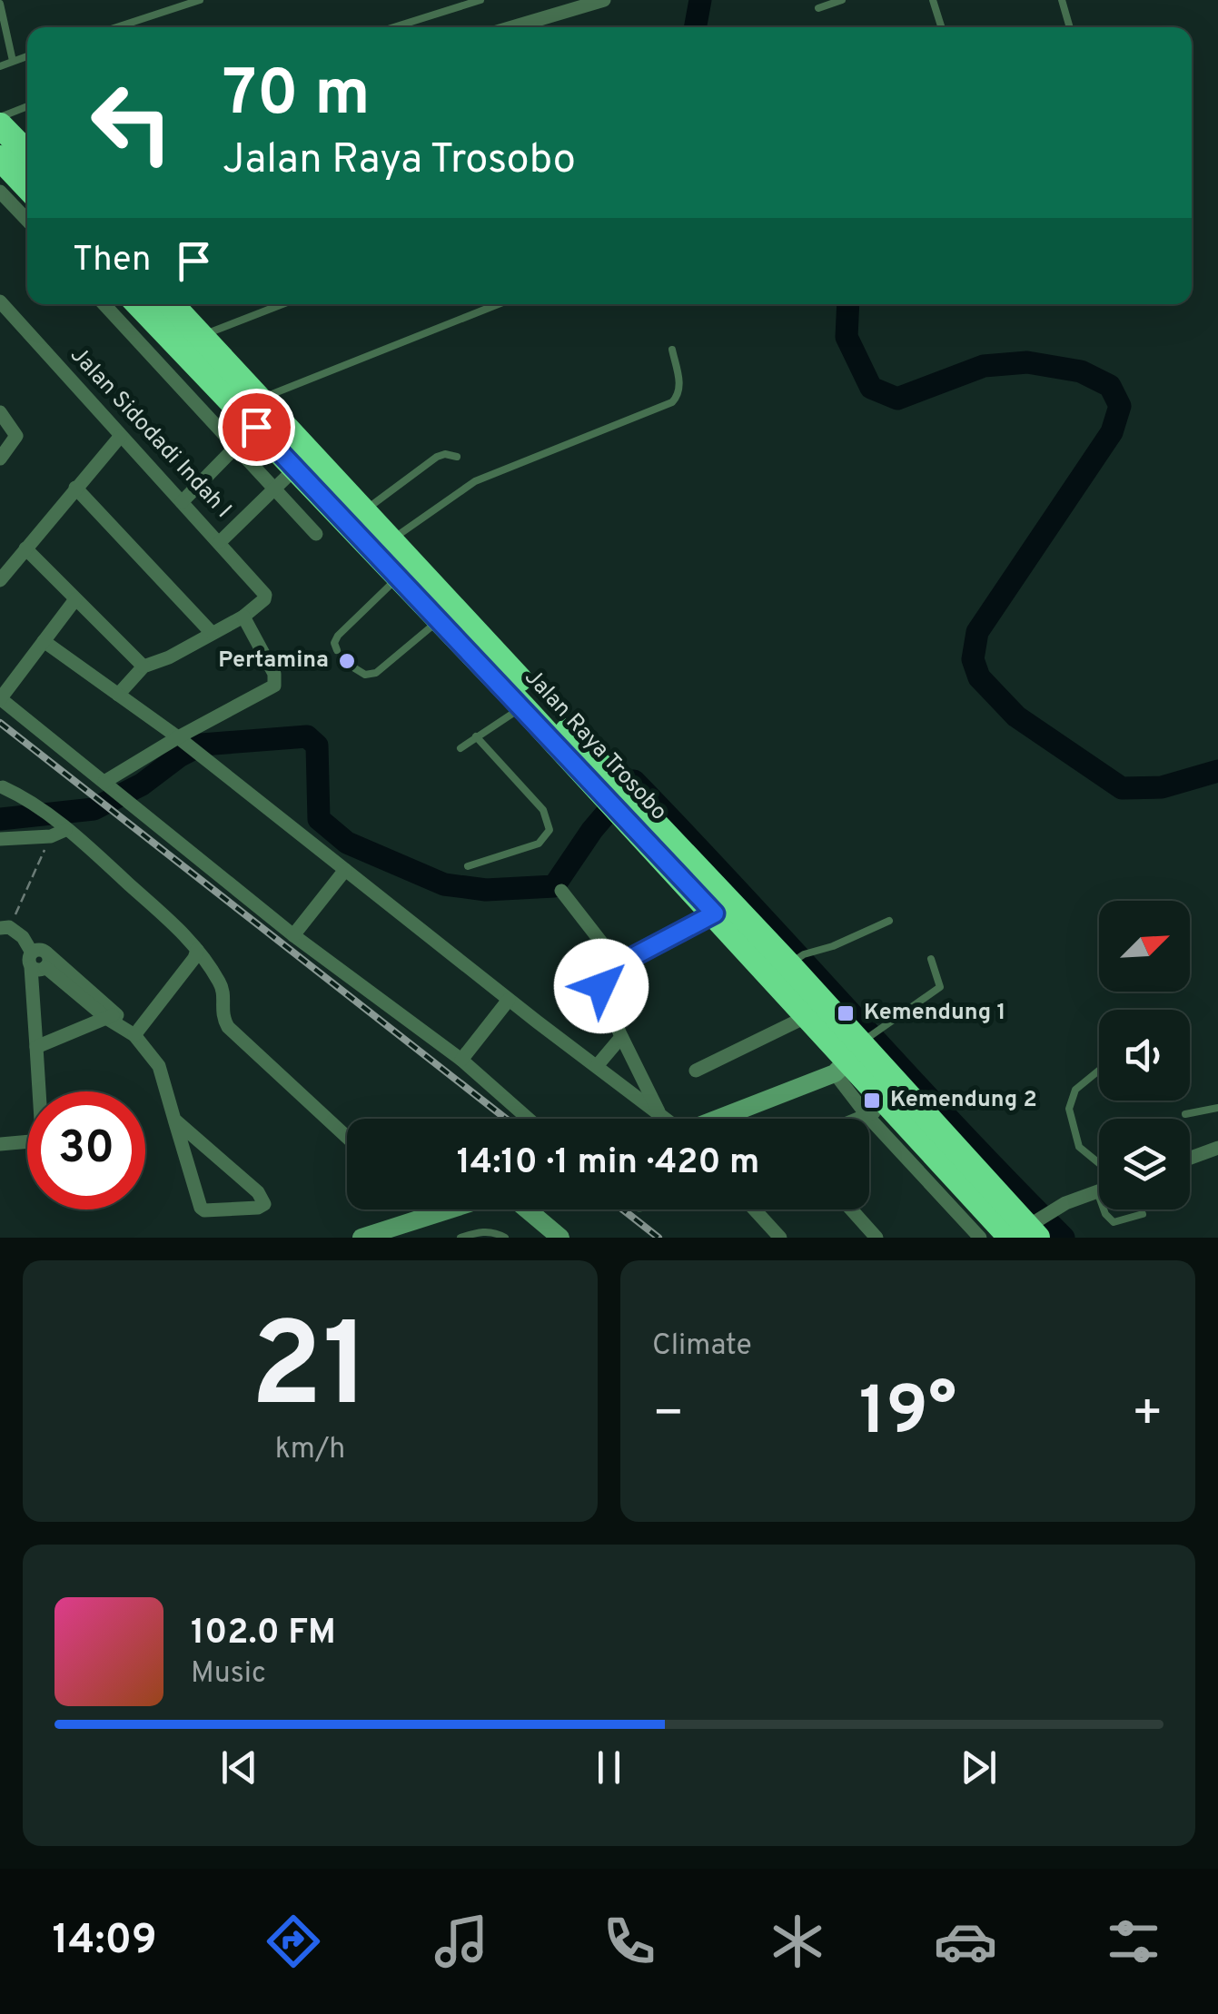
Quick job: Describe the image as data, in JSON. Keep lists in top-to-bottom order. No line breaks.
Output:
{"streets":{"highway":["Jalan Raya Trosobo"],"street":["Jalan Sidodadi Indah I"]},"places":{"other":["Pertamina"],"transit":["Kemendung 1","Kemendung 2"]},"north":"top right","page":{"turn":["70 m","Jalan Raya Trosobo"],"then":"Then","limit":"30","trip":"14:10 · 1 min · 420 m","tile":[["21","km/h"],"Climate"],"heat":["−","19°","+"],"song":["102.0 FM","Music"],"tabs":"14:09"}}
